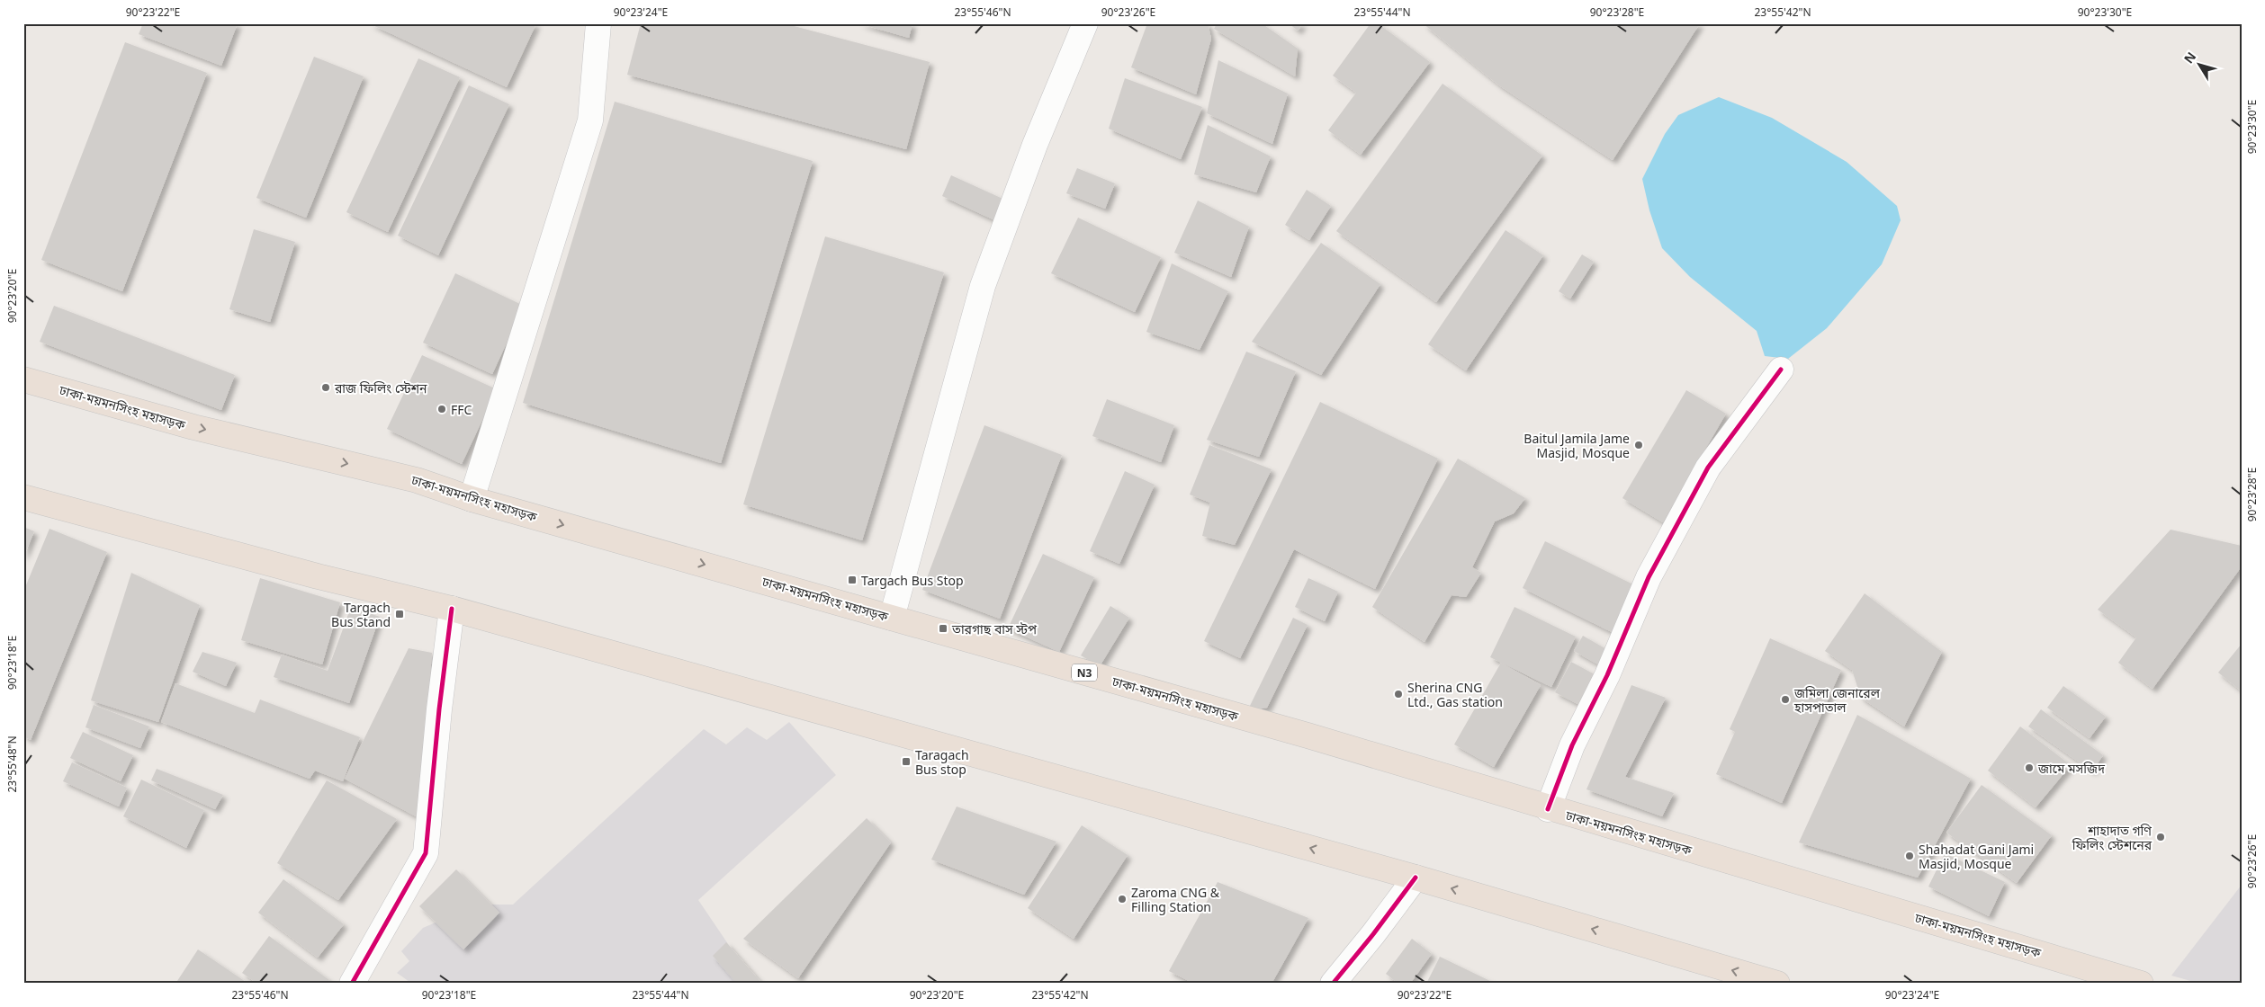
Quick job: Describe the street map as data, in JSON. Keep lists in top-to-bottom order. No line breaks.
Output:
{"streets":{"highway":["ঢাকা-ময়মনসিংহ মহাসড়ক","N3"]},"places":{"other":["রাজ ফিলিং স্টেশন","FFC","Baitul Jamila Jame Masjid, Mosque","Sherina CNG Ltd., Gas station","জমিলা জেনারেল হাসপাতাল","জামে মসজিদ","শাহাদাত গণি ফিলিং স্টেশনের","Shahadat Gani Jami Masjid, Mosque","Zaroma CNG & Filling Station"],"transit":["Targach Bus Stop","Targach Bus Stand","তারগাছ বাস স্টপ","Taragach Bus stop"]},"north":"top left","coordinates":["90°23'22\"E","90°23'24\"E","23°55'46\"N","90°23'26\"E","23°55'44\"N","90°23'28\"E","23°55'42\"N","90°23'30\"E","90°23'20\"E","90°23'18\"E","23°55'48\"N"]}
